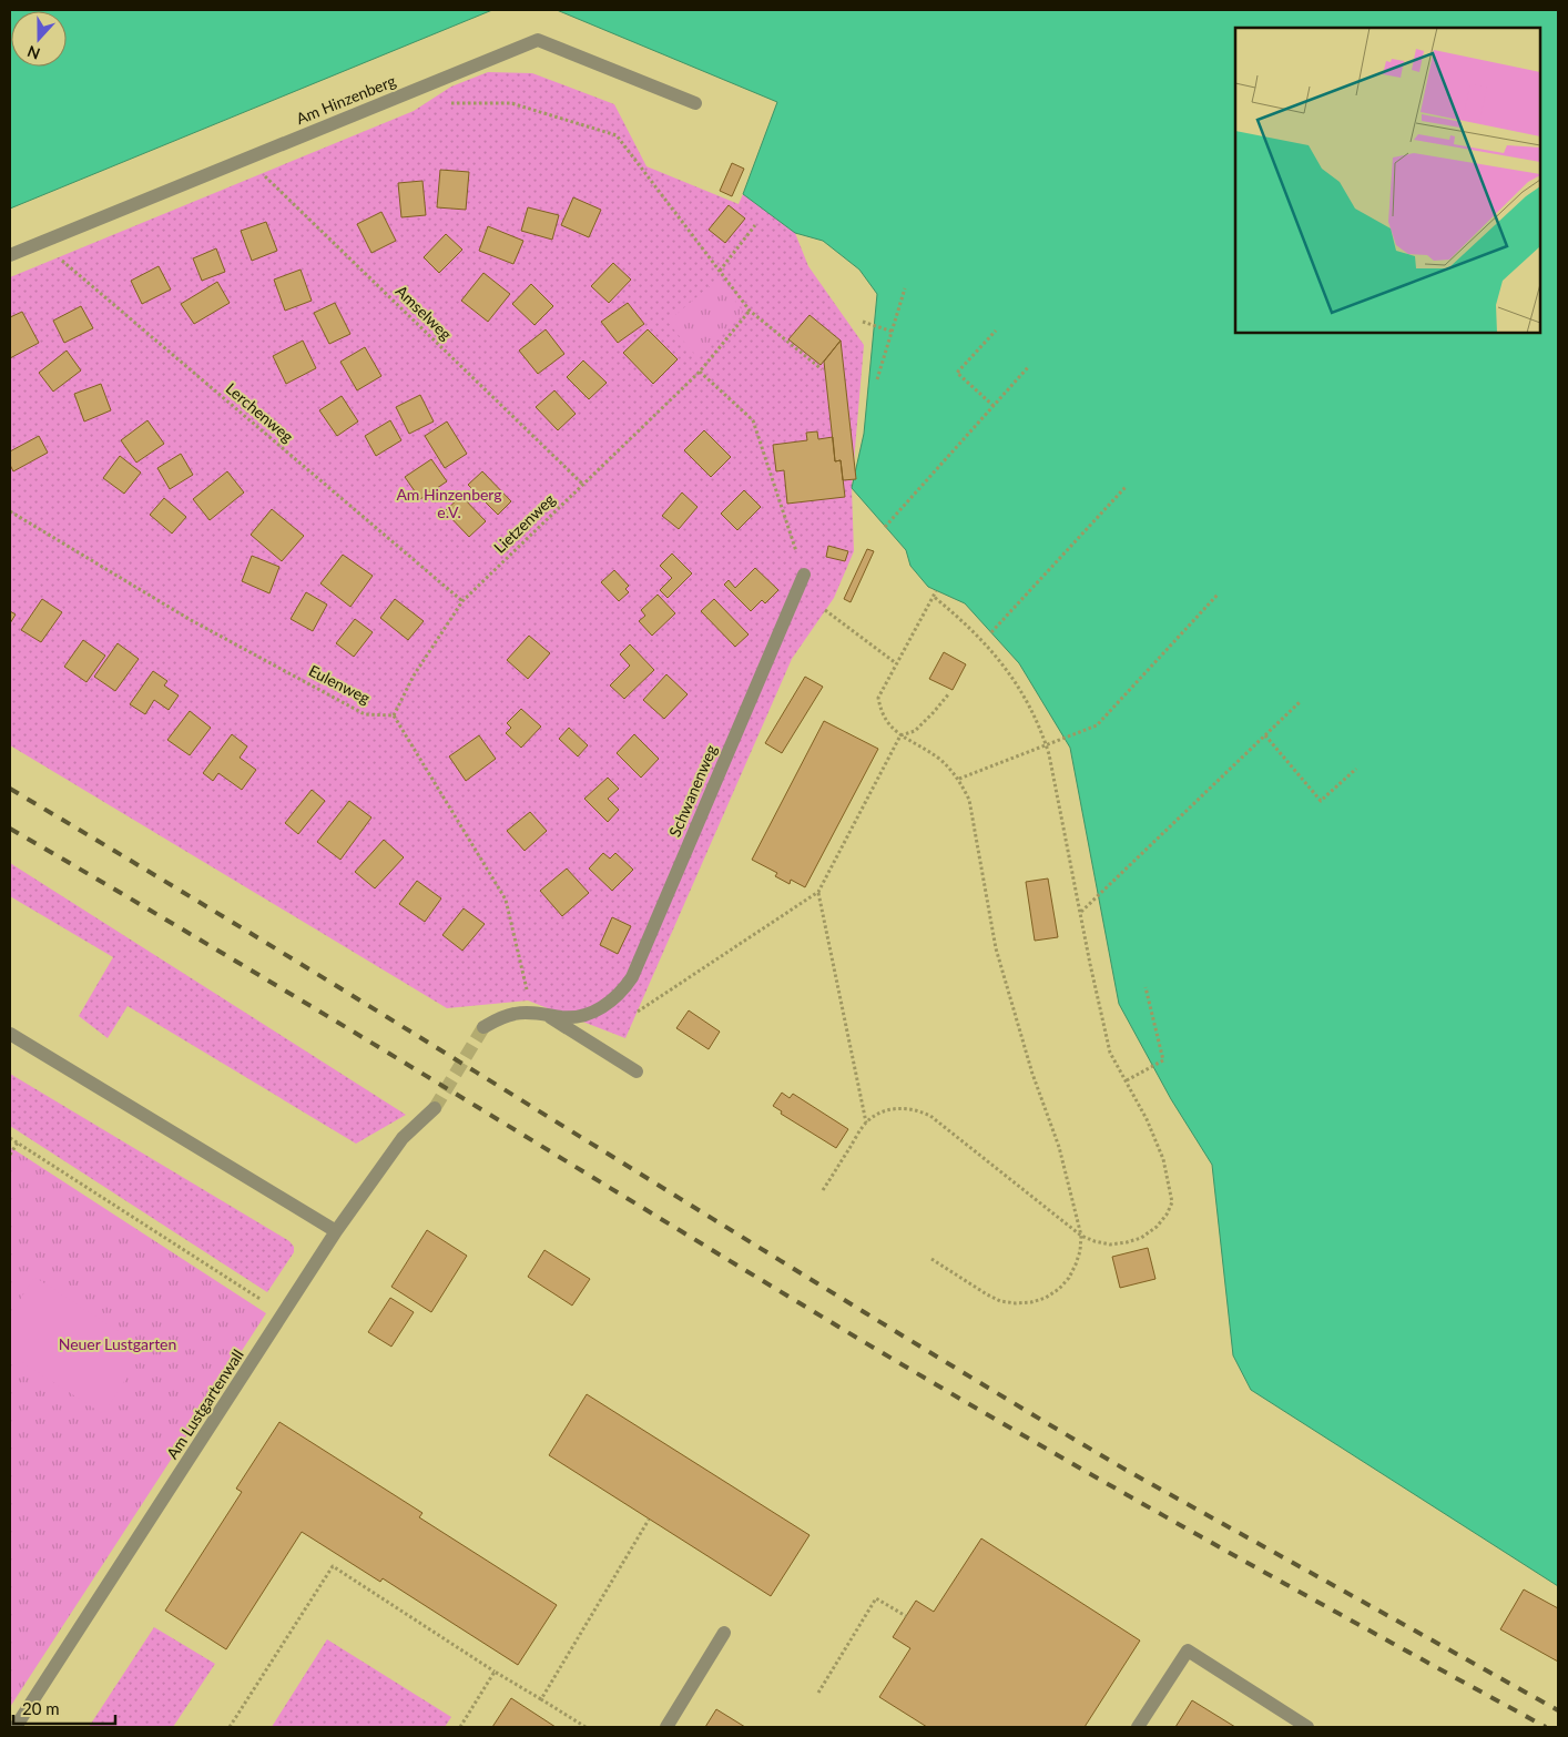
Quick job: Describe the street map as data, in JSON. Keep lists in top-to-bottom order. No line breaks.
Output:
{"streets":{"street":["Am Hinzenberg","Schwanenweg","Am Lustgartenwall"],"path":["Amselweg","Lerchenweg","Lietzenweg","Eulenweg"]},"crossings":[["Am Hinzenberg","Amselweg"],["Am Hinzenberg","Lerchenweg"],["Amselweg","Lietzenweg"],["Lerchenweg","Lietzenweg"],["Lietzenweg","Eulenweg"]],"parks":["Am Hinzenberg e.V.","Neuer Lustgarten"],"scale_bar":"20 m","north":"bottom"}
